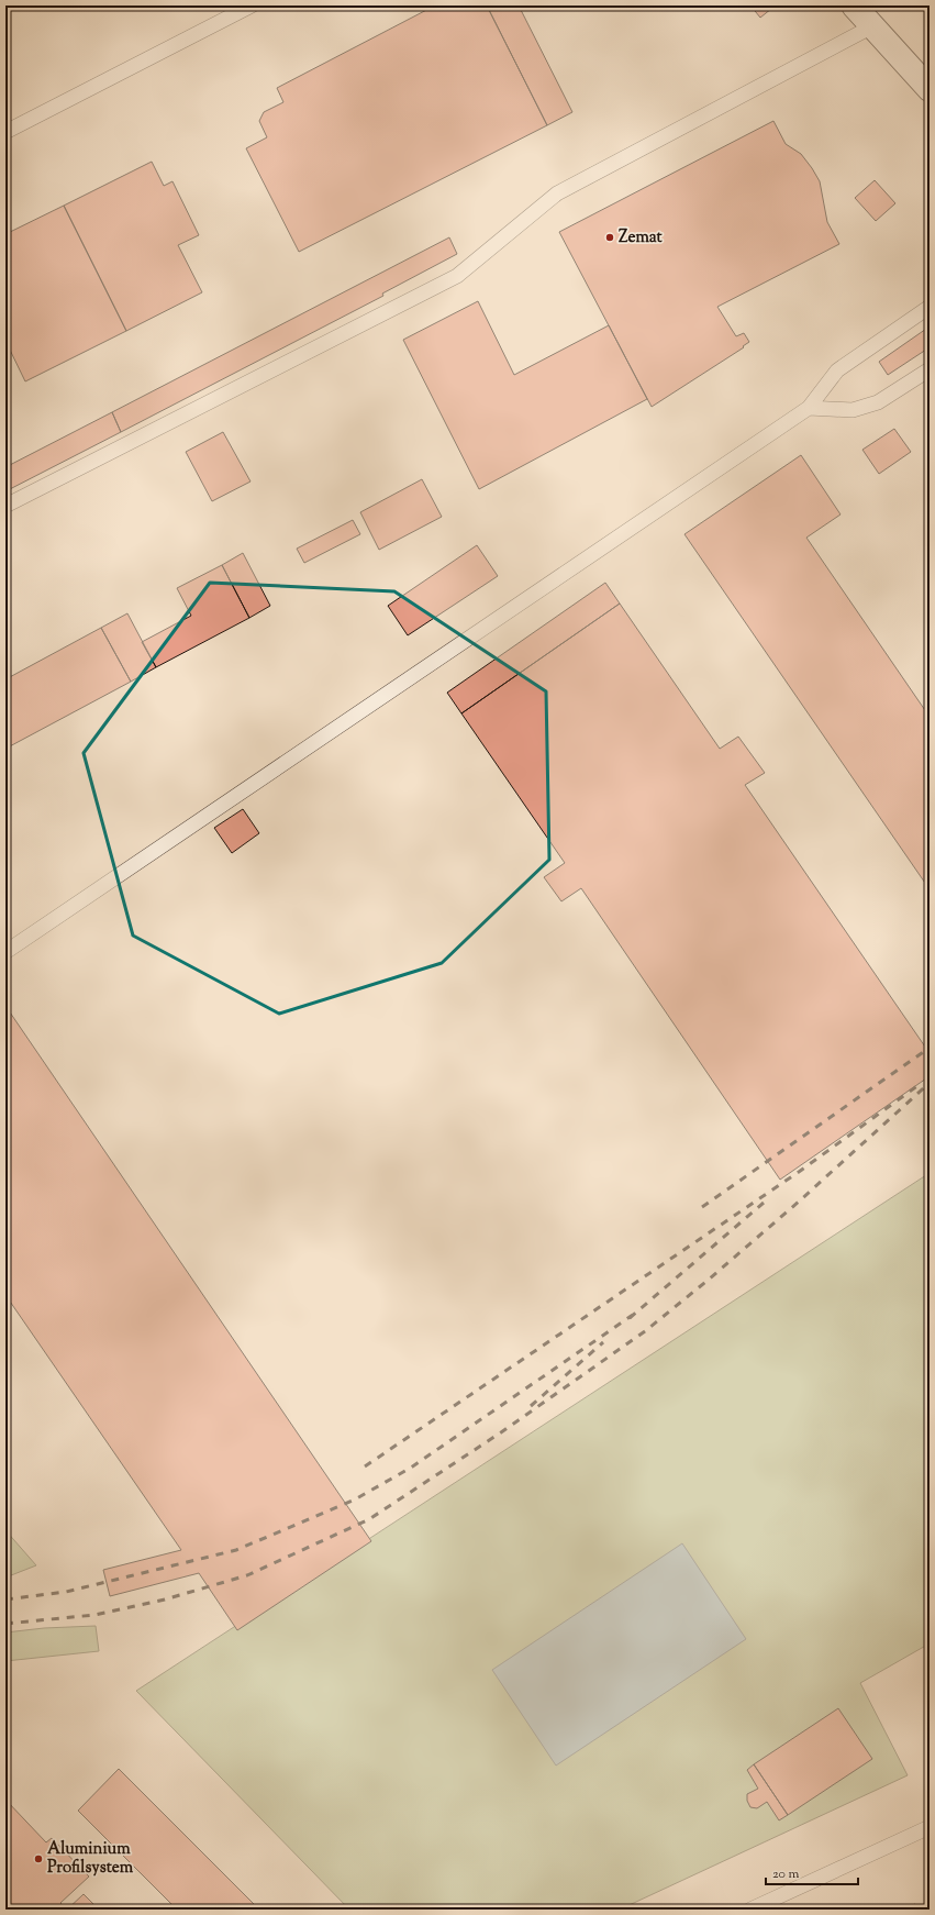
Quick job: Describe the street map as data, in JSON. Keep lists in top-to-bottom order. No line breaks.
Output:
{"places":["Zemat","Aluminium Profilsystem"],"scale_bar":"20 m"}
